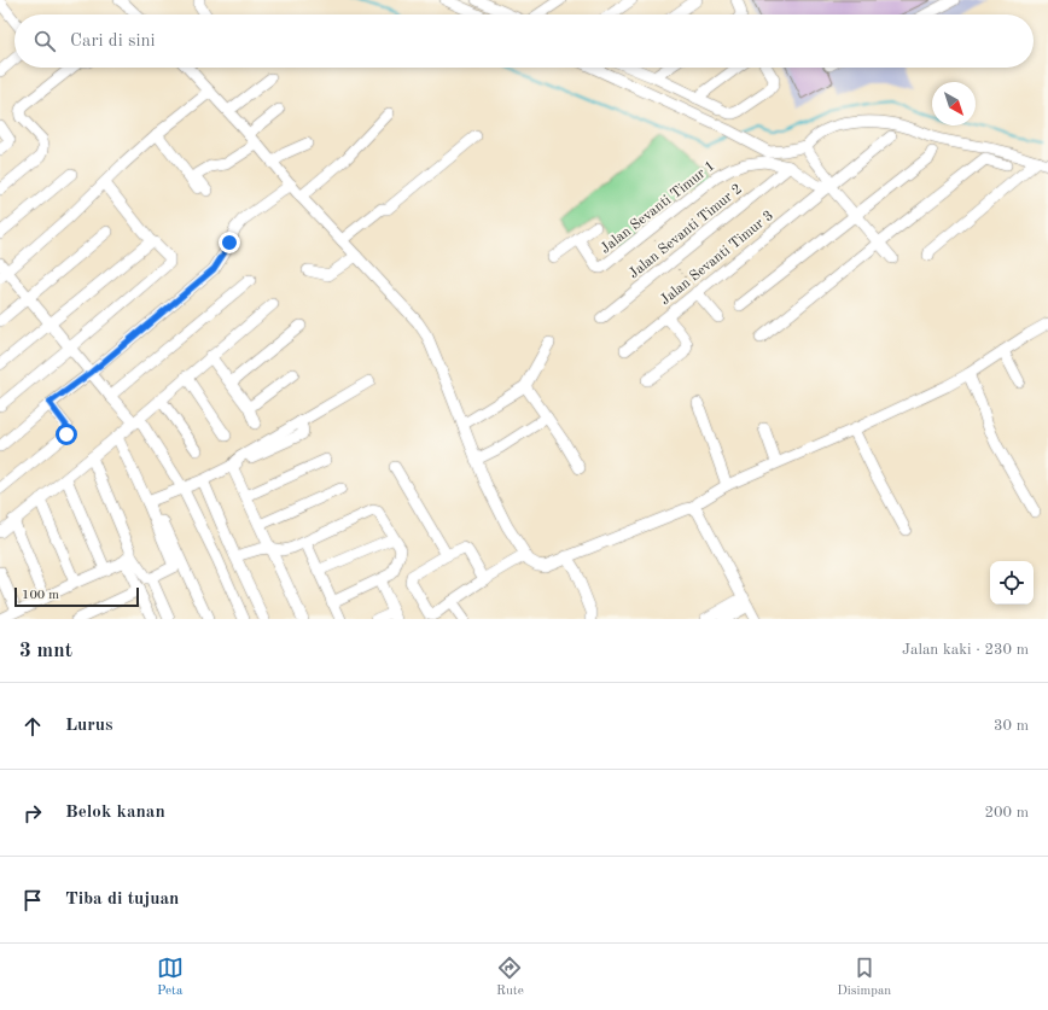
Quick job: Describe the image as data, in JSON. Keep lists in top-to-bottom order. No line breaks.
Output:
{"streets":{"street":["Jalan Sevanti Timur 1","Jalan Sevanti Timur 2","Jalan Sevanti Timur 3"]},"crossings":[["Jalan Sevanti Timur 1","Jalan Sevanti Timur 2"]],"scale_bar":"100 m","north":"bottom right","page":{"search":"Cari di sini","scale":"100 m","heading":["3 mnt","Jalan kaki · 230 m"],"list":[["Lurus","30 m"],["Belok kanan","200 m"],"Tiba di tujuan"],"nav":["Peta","Rute","Disimpan"]}}
